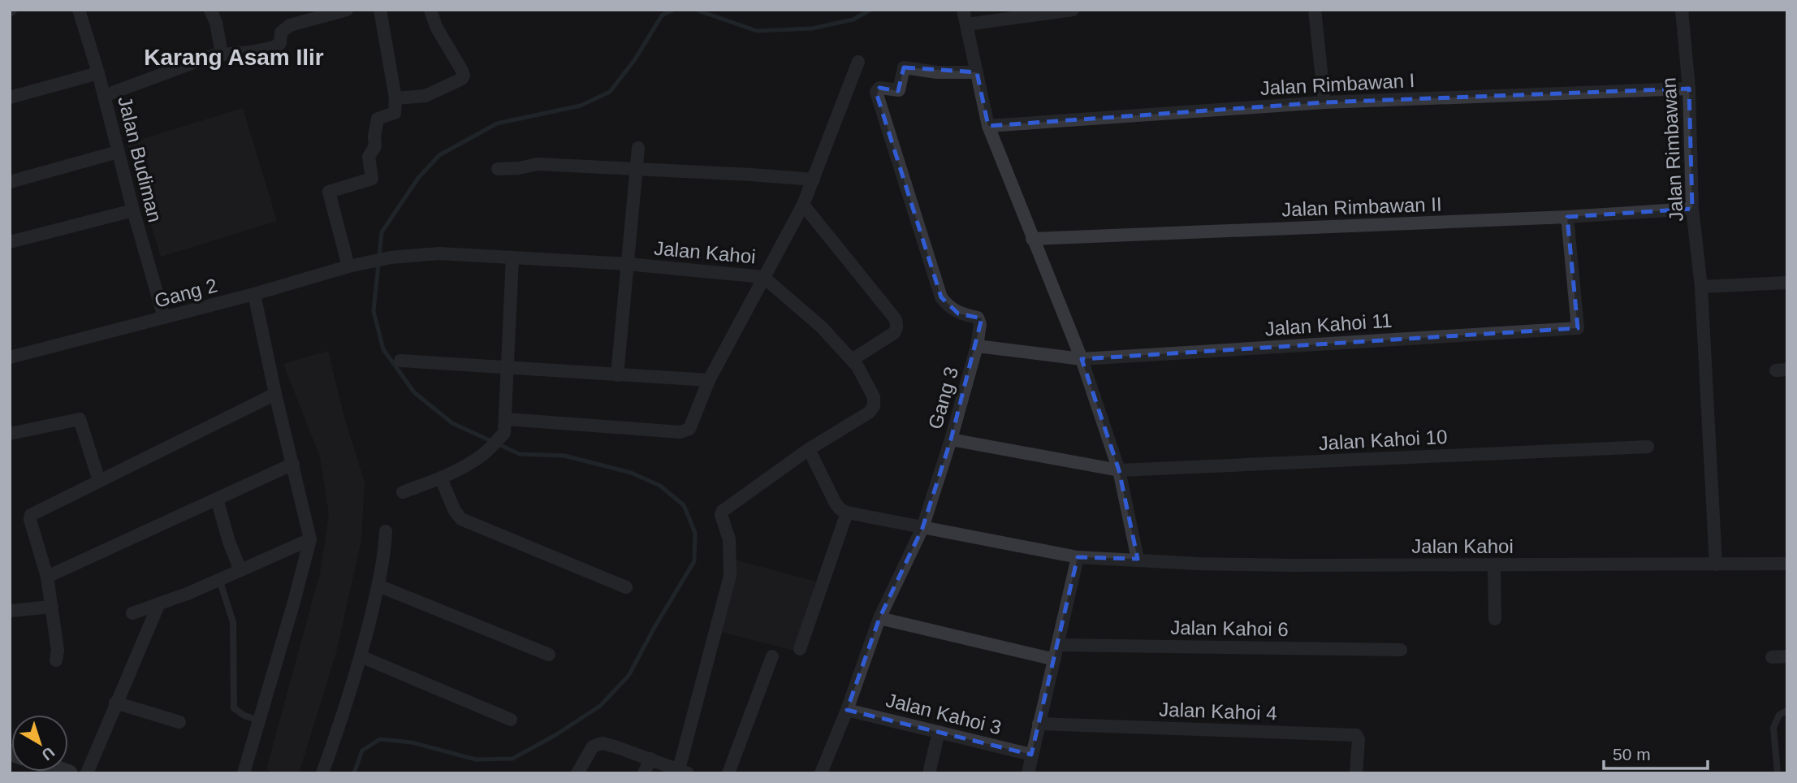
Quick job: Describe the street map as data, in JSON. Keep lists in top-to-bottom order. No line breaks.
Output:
{"streets":{"street":["Jalan Rimbawan I","Jalan Rimbawan","Jalan Budiman","Jalan Rimbawan II","Jalan Kahoi","Gang 2","Jalan Kahoi 11","Gang 3","Jalan Kahoi 10","Jalan Kahoi 6","Jalan Kahoi 4","Jalan Kahoi 3"]},"crossings":[["Jalan Rimbawan I","Jalan Rimbawan"],["Jalan Rimbawan","Jalan Rimbawan II"],["Jalan Rimbawan","Jalan Kahoi"],["Jalan Budiman","Gang 2"],["Jalan Rimbawan II","Jalan Kahoi 11"],["Jalan Kahoi","Gang 2"],["Jalan Kahoi","Gang 3"],["Jalan Kahoi 11","Gang 3"],["Gang 3","Jalan Kahoi 10"],["Gang 3","Jalan Kahoi 3"]],"districts":["Karang Asam Ilir"],"scale_bar":"50 m","north":"bottom right"}
